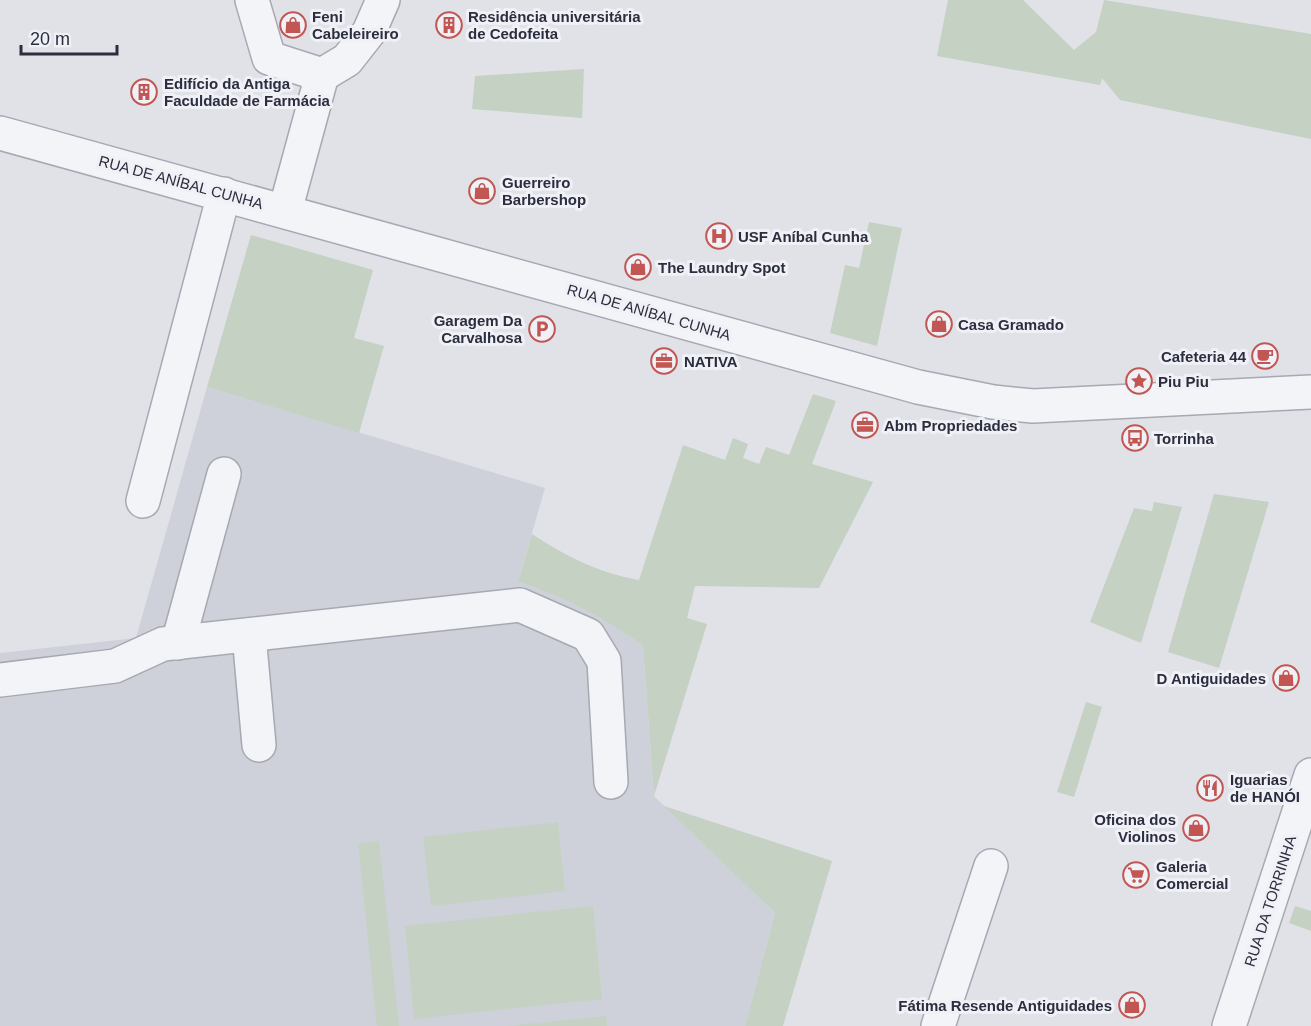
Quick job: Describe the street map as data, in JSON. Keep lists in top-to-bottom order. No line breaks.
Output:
{"streets":{"street":["RUA DE ANÍBAL CUNHA","RUA DA TORRINHA"]},"places":{"shop":["Feni Cabeleireiro","Guerreiro Barbershop","The Laundry Spot","Casa Gramado","D Antiguidades","Oficina dos Violinos","Fátima Resende Antiguidades"],"building":["Residência universitária de Cedofeita","Edifício da Antiga Faculdade de Farmácia"],"hospital":["USF Aníbal Cunha"],"parking":["Garagem Da Carvalhosa"],"cafe":["Cafeteria 44"],"office":["NATIVA","Abm Propriedades"],"place":["Piu Piu"],"bus stop":["Torrinha"],"restaurant":["Iguarias de HANÓI"],"supermarket":["Galeria Comercial"]},"scale_bar":"20 m"}
